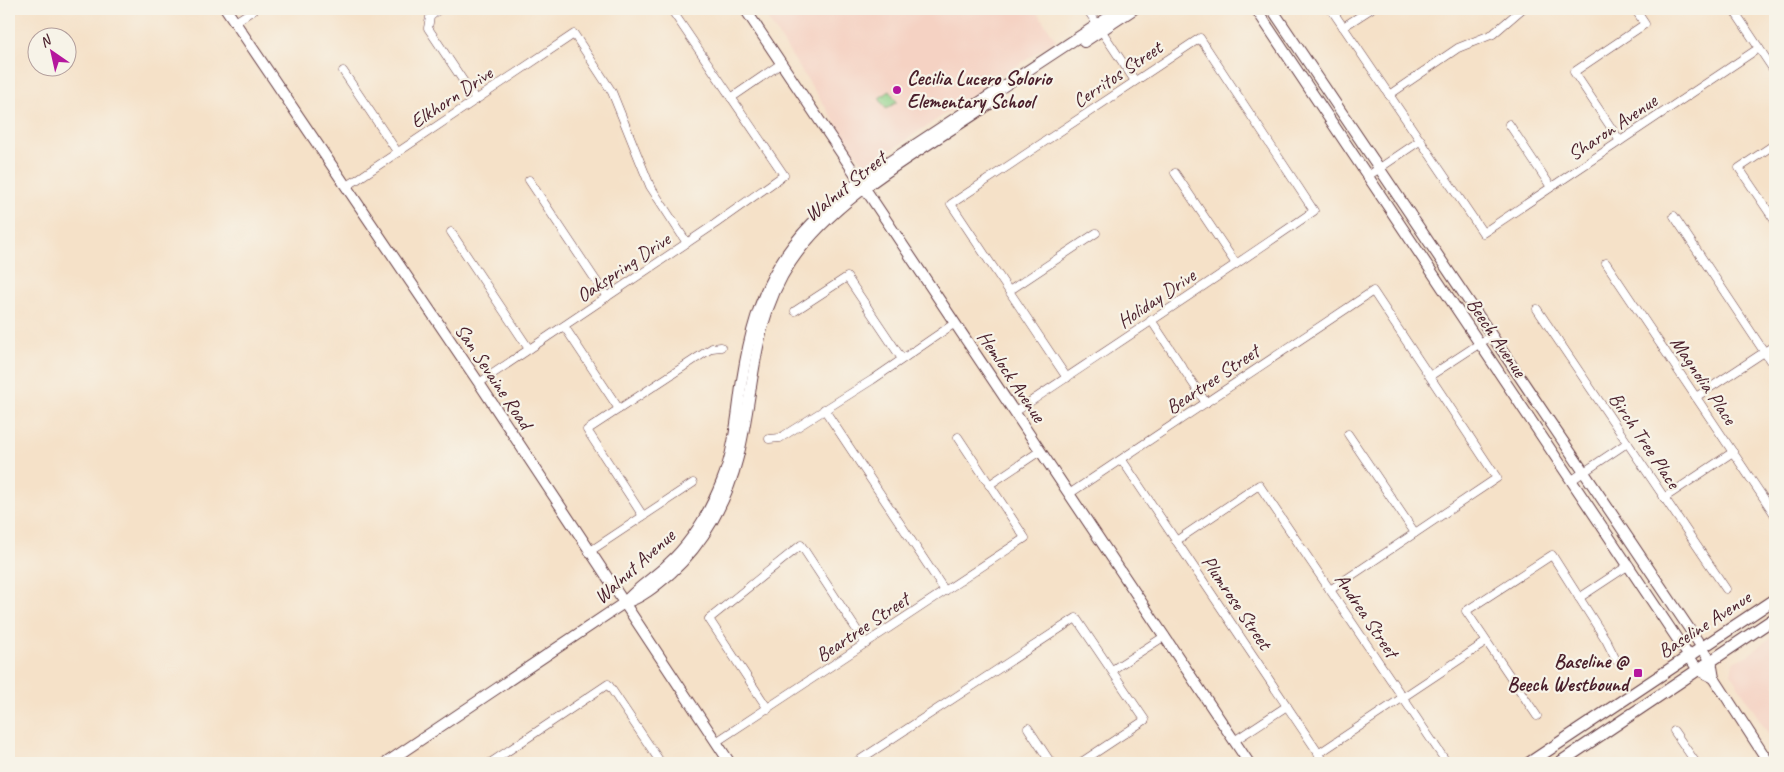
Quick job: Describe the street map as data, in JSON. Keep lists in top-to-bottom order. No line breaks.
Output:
{"streets":{"main road":["Baseline Avenue"],"street":["Cerritos Street","Elkhorn Drive","Sharon Avenue","Walnut Street","Oakspring Drive","Holiday Drive","Beech Avenue","San Sevaine Road","Hemlock Avenue","Beartree Street","Magnolia Place","Birch Tree Place","Walnut Avenue","Plumrose Street","Andrea Street"]},"crossings":[["Cerritos Street","Holiday Drive"],["Elkhorn Drive","Oakspring Drive"],["Elkhorn Drive","San Sevaine Road"],["Walnut Street","Hemlock Avenue"],["Walnut Street","Walnut Avenue"],["Oakspring Drive","San Sevaine Road"],["Holiday Drive","Hemlock Avenue"],["Beech Avenue","Baseline Avenue"],["San Sevaine Road","Beartree Street"],["San Sevaine Road","Walnut Avenue"],["Hemlock Avenue","Beartree Street"],["Hemlock Avenue","Walnut Avenue"],["Beartree Street","Plumrose Street"],["Plumrose Street","Andrea Street"]],"places":{"other":["Cecilia Lucero Solorio Elementary School"],"transit":["Baseline @ Beech Westbound"]},"north":"top left"}
